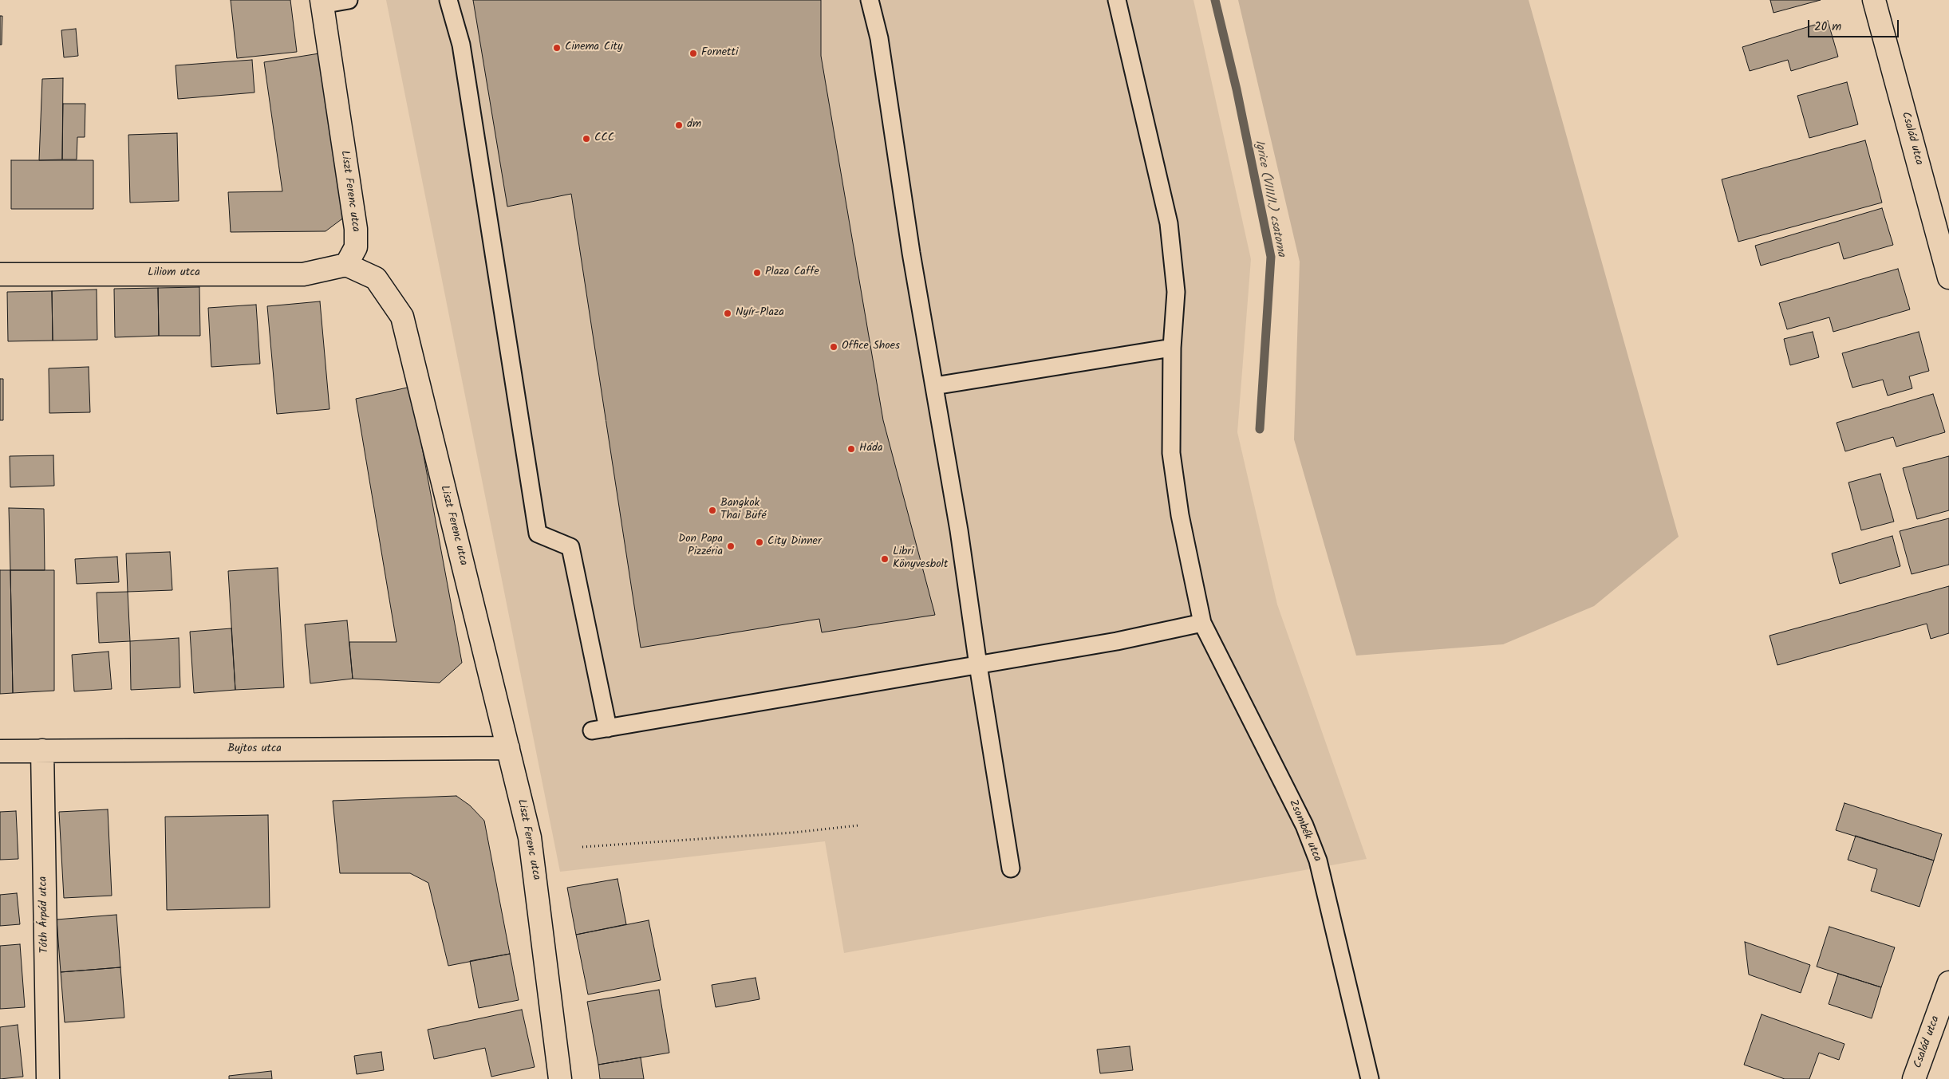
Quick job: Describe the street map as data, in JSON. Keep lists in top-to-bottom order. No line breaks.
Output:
{"streets":{"street":["Család utca","Liszt Ferenc utca","Liliom utca","Bujtos utca","Tóth Árpád utca"],"lane":["Zsombék utca"]},"crossings":[["Liszt Ferenc utca","Liliom utca"],["Liszt Ferenc utca","Bujtos utca"],["Bujtos utca","Tóth Árpád utca"]],"water":["Igrice (VIII/1.) csatorna"],"places":["Cinema City","Fornetti","dm","CCC","Plaza Caffe","Nyír-Plaza","Office Shoes","Háda","Bangkok Thai Büfé","City Dinner","Don Papa Pizzéria","Libri Könyvesbolt"],"scale_bar":"20 m"}
